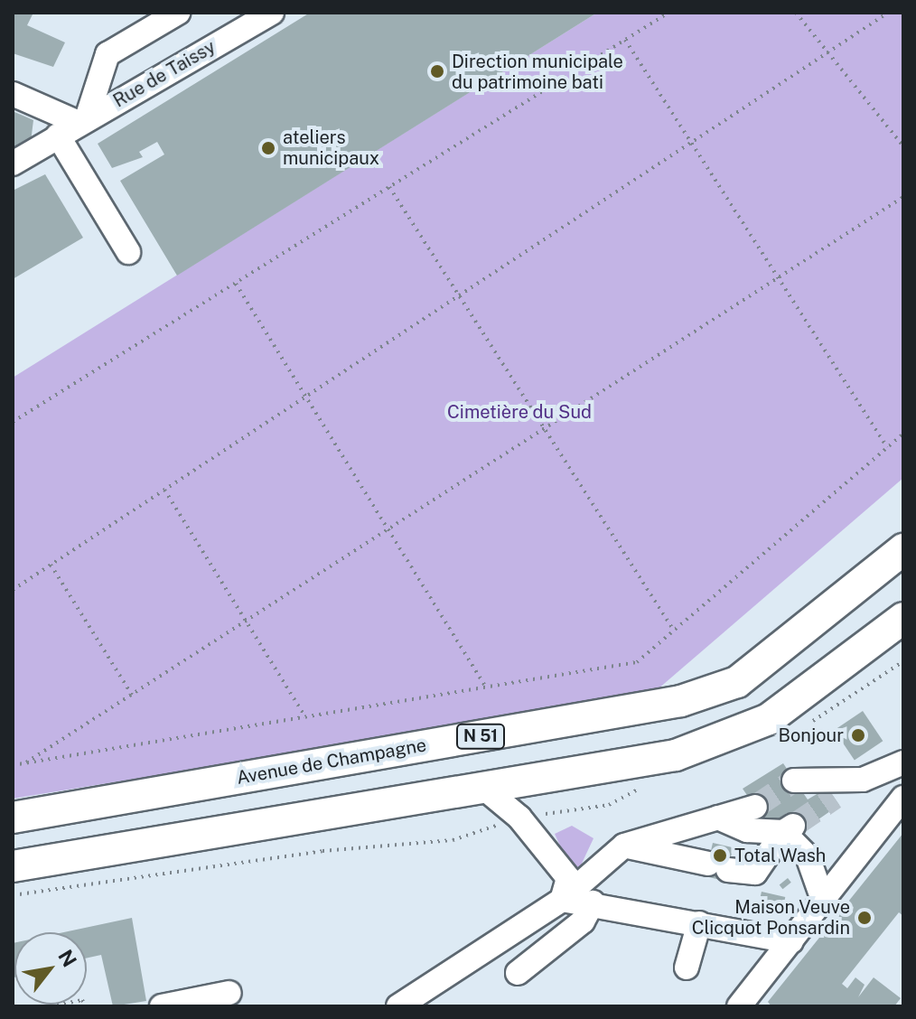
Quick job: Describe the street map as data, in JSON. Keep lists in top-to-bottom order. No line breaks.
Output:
{"streets":{"main road":["N 51","Avenue de Champagne"],"street":["Rue de Taissy"]},"parks":["Cimetière du Sud"],"places":["Direction municipale du patrimoine bati","ateliers municipaux","Bonjour","Total Wash","Maison Veuve Clicquot Ponsardin"],"north":"top right"}
